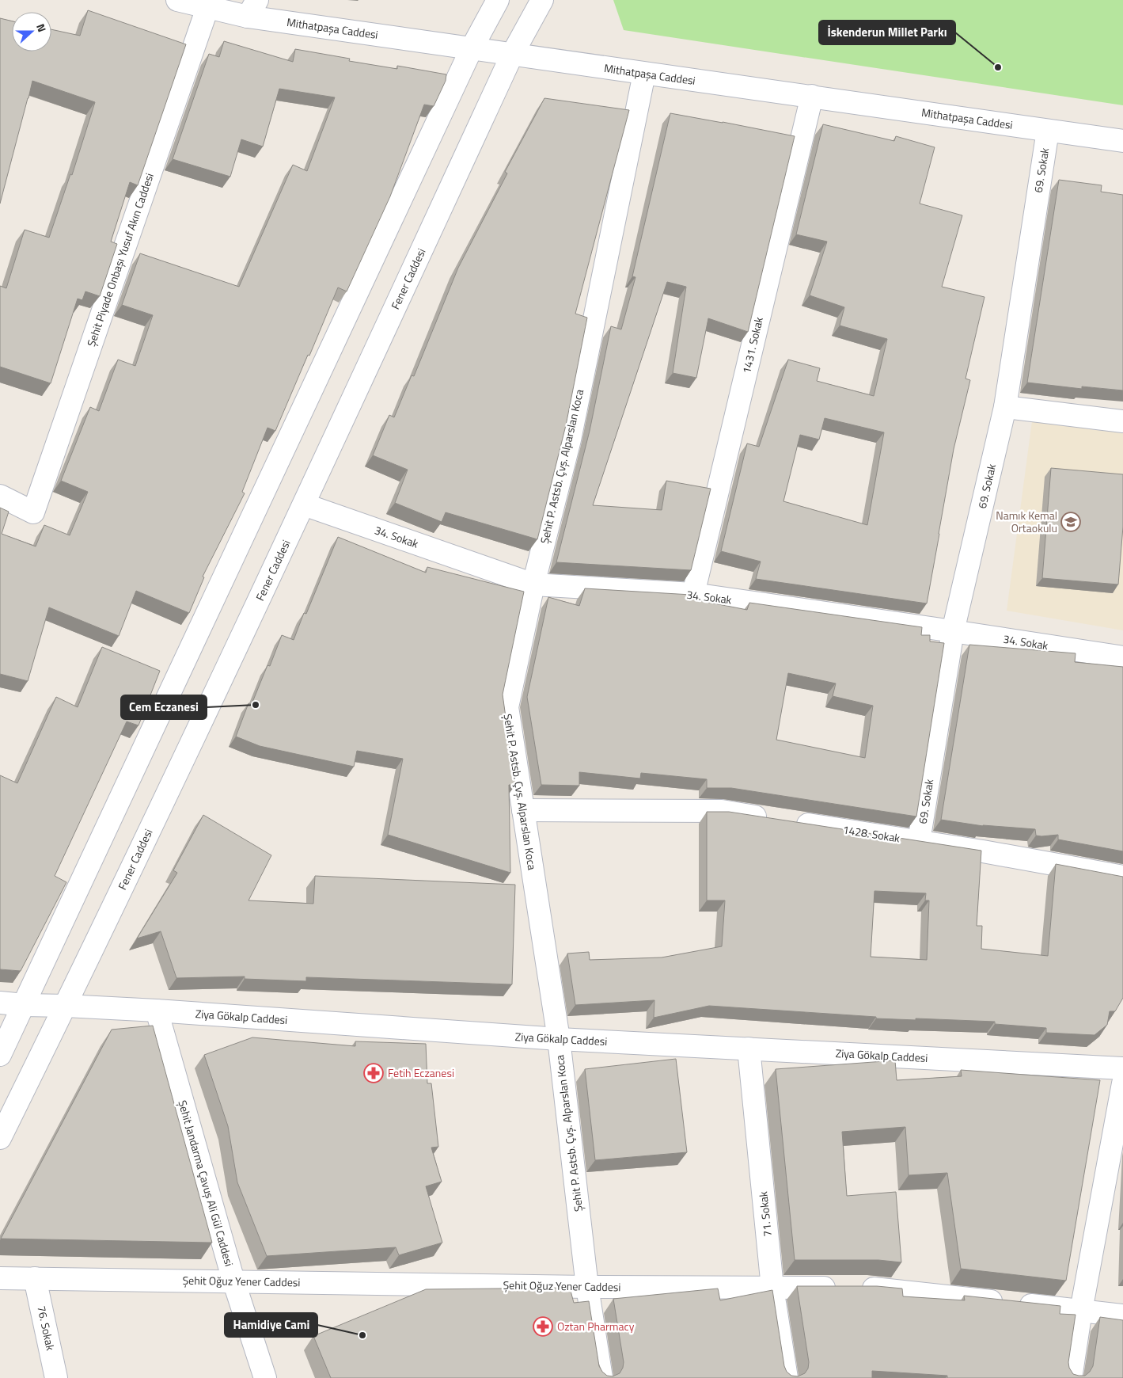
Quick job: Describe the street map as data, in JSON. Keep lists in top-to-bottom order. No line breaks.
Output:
{"streets":{"street":["Mithatpaşa Caddesi","69. Sokak","Şehit Piyade Onbaşı Yusuf Akın Caddesi","Fener Caddesi","1431. Sokak","Şehit P. Astsb. Çvş. Alparslan Koca","34. Sokak","1428. Sokak","Ziya Gökalp Caddesi","Şehit Jandarma Çavuş Ali Gül Caddesi","71. Sokak","Şehit Oğuz Yener Caddesi","76. Sokak"]},"crossings":[["Mithatpaşa Caddesi","69. Sokak"],["Mithatpaşa Caddesi","Şehit Piyade Onbaşı Yusuf Akın Caddesi"],["Mithatpaşa Caddesi","Fener Caddesi"],["Mithatpaşa Caddesi","1431. Sokak"],["Mithatpaşa Caddesi","Şehit P. Astsb. Çvş. Alparslan Koca"],["69. Sokak","34. Sokak"],["69. Sokak","1428. Sokak"],["Fener Caddesi","34. Sokak"],["Fener Caddesi","Ziya Gökalp Caddesi"],["1431. Sokak","34. Sokak"],["Şehit P. Astsb. Çvş. Alparslan Koca","34. Sokak"],["Şehit P. Astsb. Çvş. Alparslan Koca","1428. Sokak"],["Şehit P. Astsb. Çvş. Alparslan Koca","Ziya Gökalp Caddesi"],["Şehit P. Astsb. Çvş. Alparslan Koca","Şehit Oğuz Yener Caddesi"],["Ziya Gökalp Caddesi","Şehit Jandarma Çavuş Ali Gül Caddesi"],["Ziya Gökalp Caddesi","71. Sokak"],["Şehit Jandarma Çavuş Ali Gül Caddesi","Şehit Oğuz Yener Caddesi"],["71. Sokak","Şehit Oğuz Yener Caddesi"],["Şehit Oğuz Yener Caddesi","76. Sokak"]],"places":{"other":["İskenderun Millet Parkı","Cem Eczanesi","Hamidiye Cami"],"school or university":["Namık Kemal Ortaokulu"],"pharmacy":["Fetih Eczanesi","Oztan Pharmacy"]},"north":"right"}
